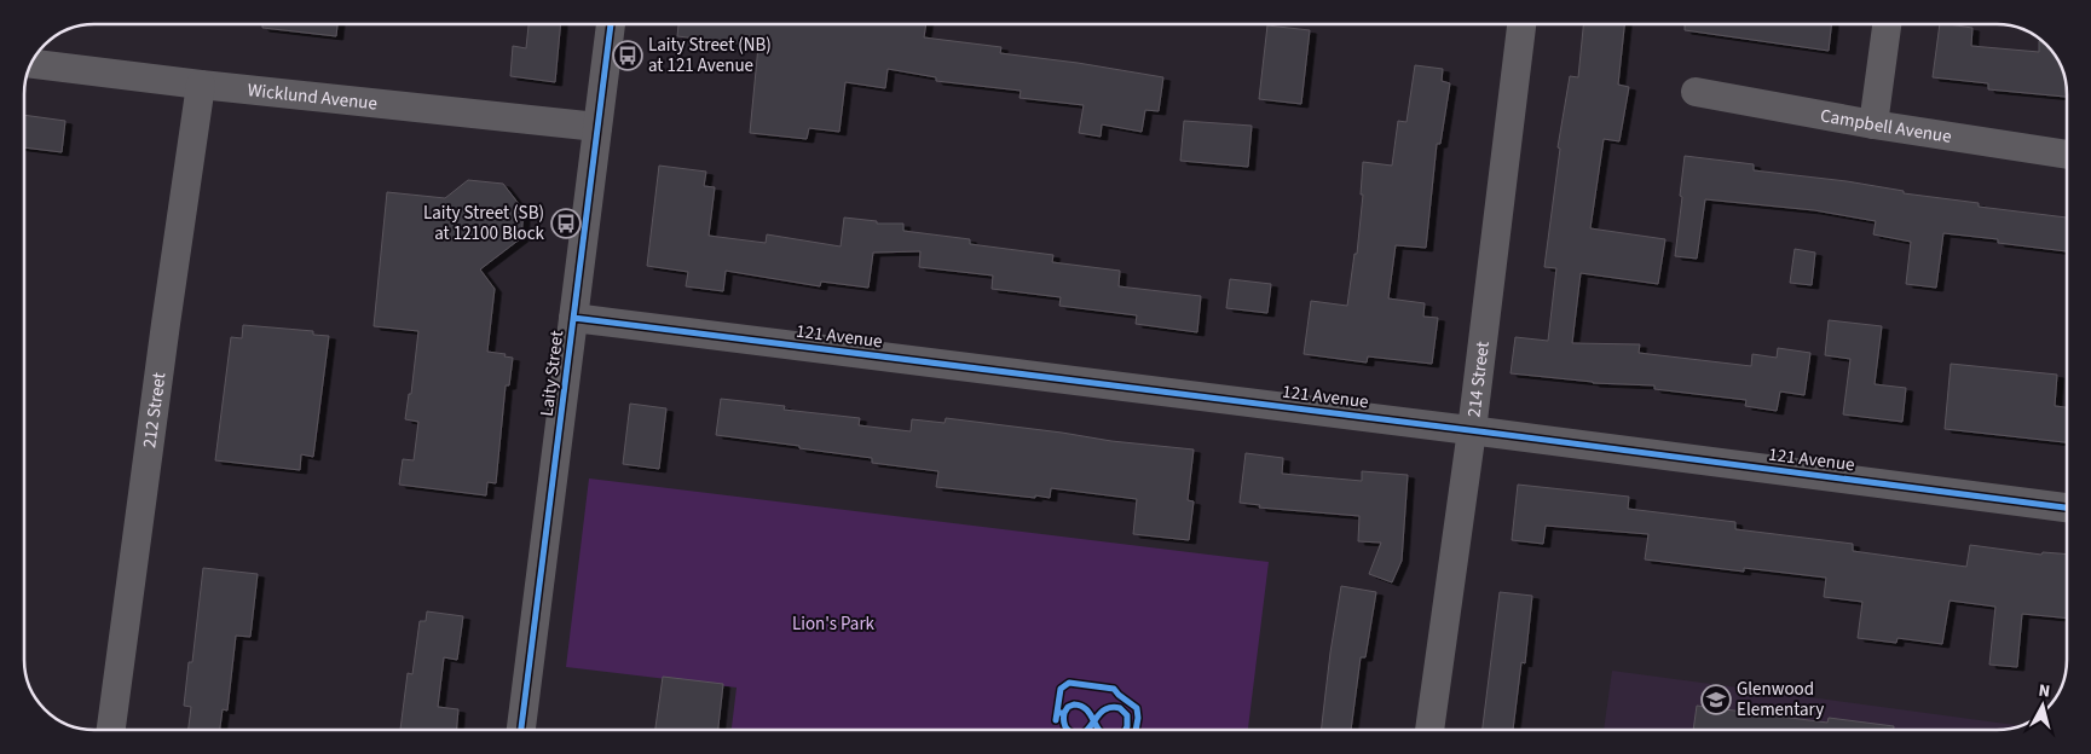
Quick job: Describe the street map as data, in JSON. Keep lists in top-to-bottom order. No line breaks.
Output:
{"streets":{"street":["Wicklund Avenue","Campbell Avenue","121 Avenue","Laity Street","214 Street","212 Street"]},"crossings":[["Wicklund Avenue","Laity Street"],["Wicklund Avenue","212 Street"],["121 Avenue","Laity Street"],["121 Avenue","214 Street"]],"parks":["Lion's Park"],"places":{"bus stop":["Laity Street (NB) at 121 Avenue","Laity Street (SB) at 12100 Block"],"school or university":["Glenwood Elementary"]},"north":"top"}
